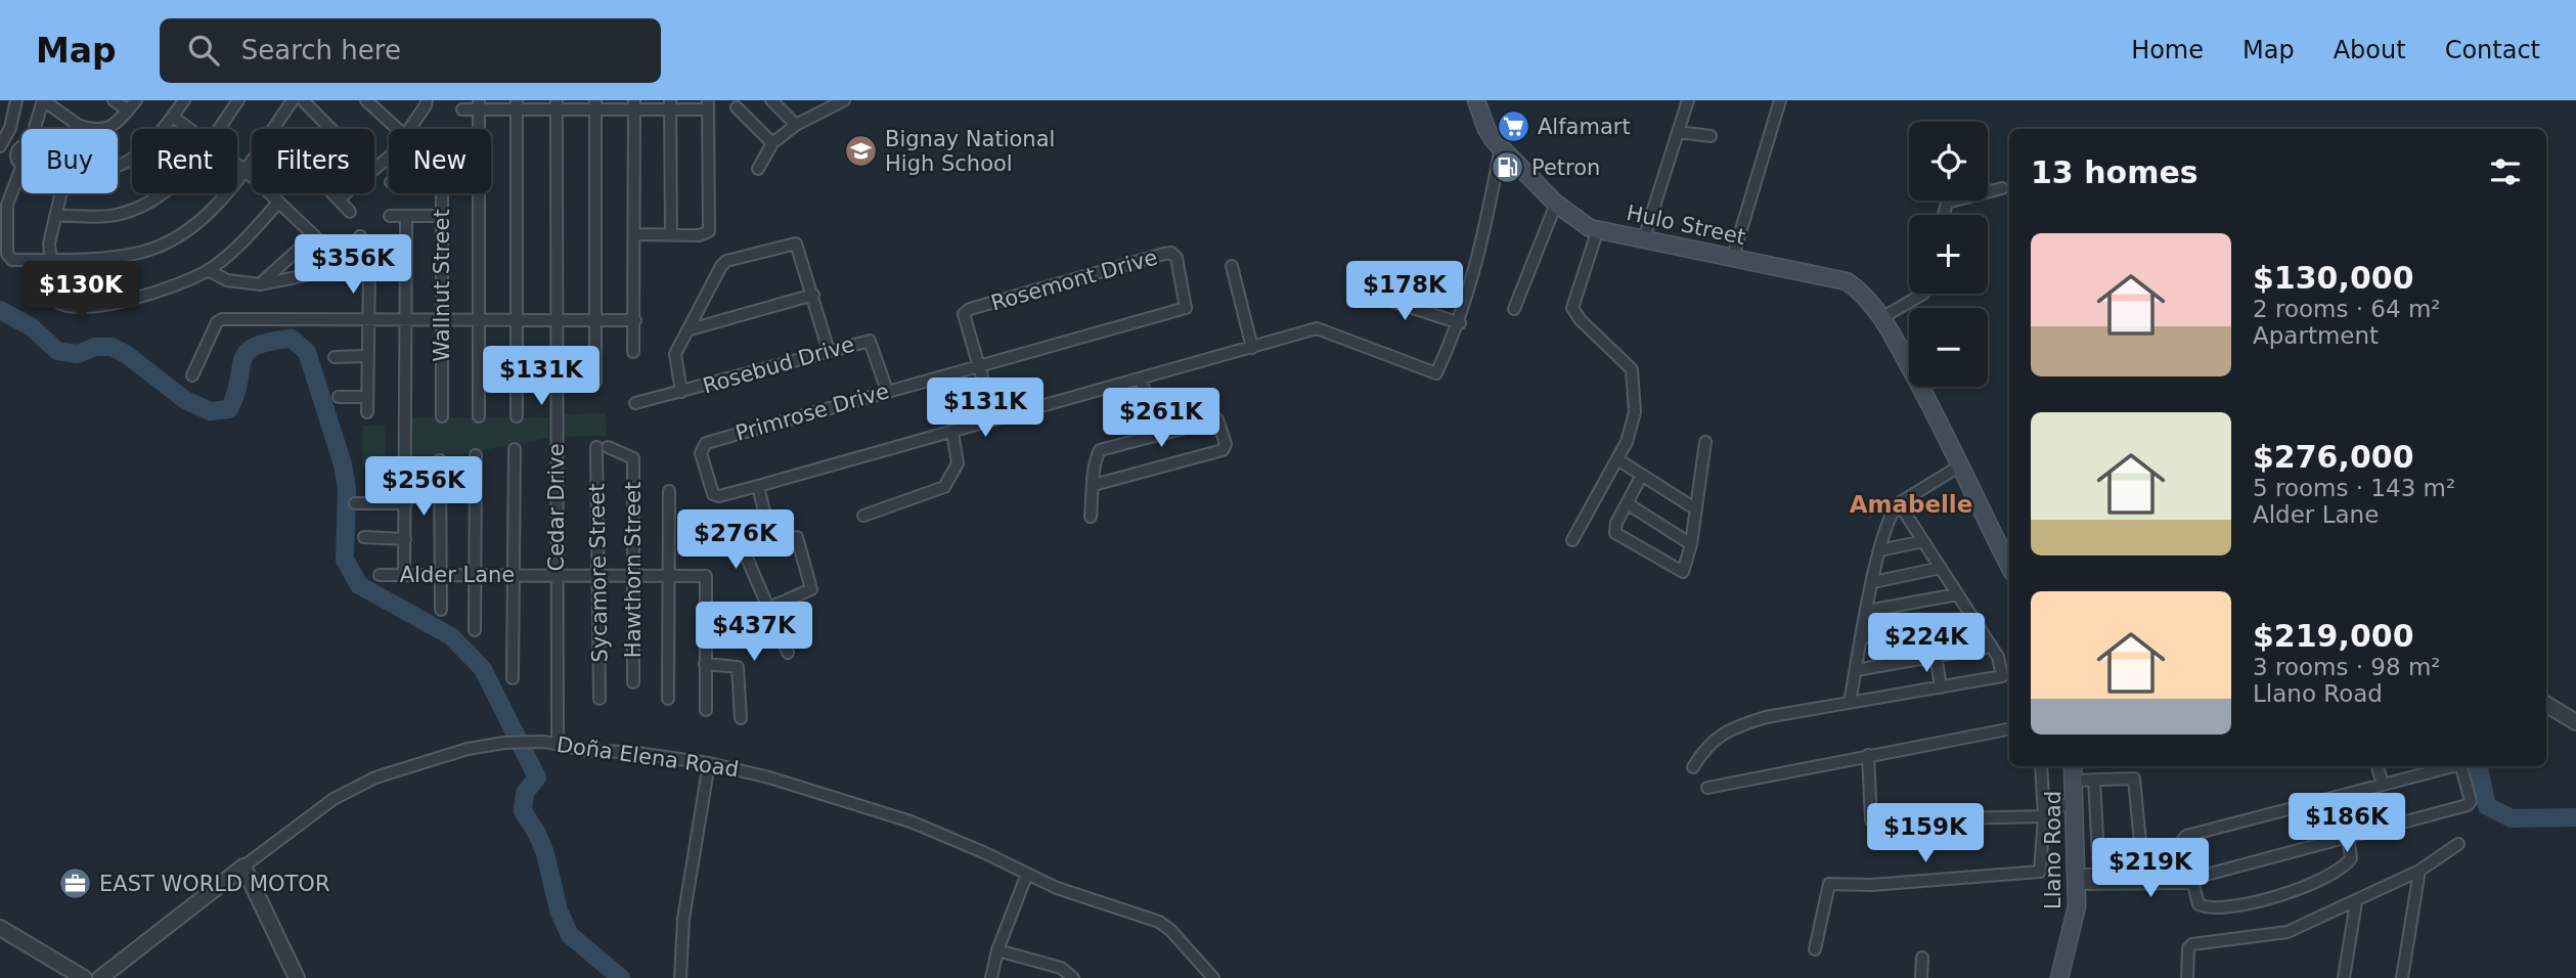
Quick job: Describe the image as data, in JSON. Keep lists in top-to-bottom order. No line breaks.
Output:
{"streets":{"main road":["Hulo Street","Llano Road"],"street":["Rosemont Drive","Wallnut Street","Rosebud Drive","Primrose Drive","Cedar Drive","Hawthorn Street","Sycamore Street","Alder Lane","Doña Elena Road"]},"crossings":[["Rosemont Drive","Primrose Drive"],["Rosebud Drive","Primrose Drive"],["Cedar Drive","Alder Lane"],["Cedar Drive","Doña Elena Road"],["Hawthorn Street","Sycamore Street"],["Hawthorn Street","Alder Lane"],["Sycamore Street","Alder Lane"]],"districts":["Amabelle"],"places":{"supermarket":["Alfamart"],"school or university":["Bignay National High School"],"fuel station":["Petron"],"office":["EAST WORLD MOTOR"]},"page":{"header":"Map","search":"Search here","nav":["Home","Map","About","Contact"],"map_buttons":["+","−"],"chip":["Buy","Rent","Filters","New"],"heading":"13 homes","list":[{"name":"$130,000","note":"2 rooms · 64 m² · Apartment"},{"name":"$276,000","note":"5 rooms · 143 m² · Alder Lane"},{"name":"$219,000","note":"3 rooms · 98 m² · Llano Road"}],"price":["$356K","$130K","$178K","$131K","$131K","$261K","$256K","$276K","$437K","$224K","$186K","$159K","$219K"]}}
